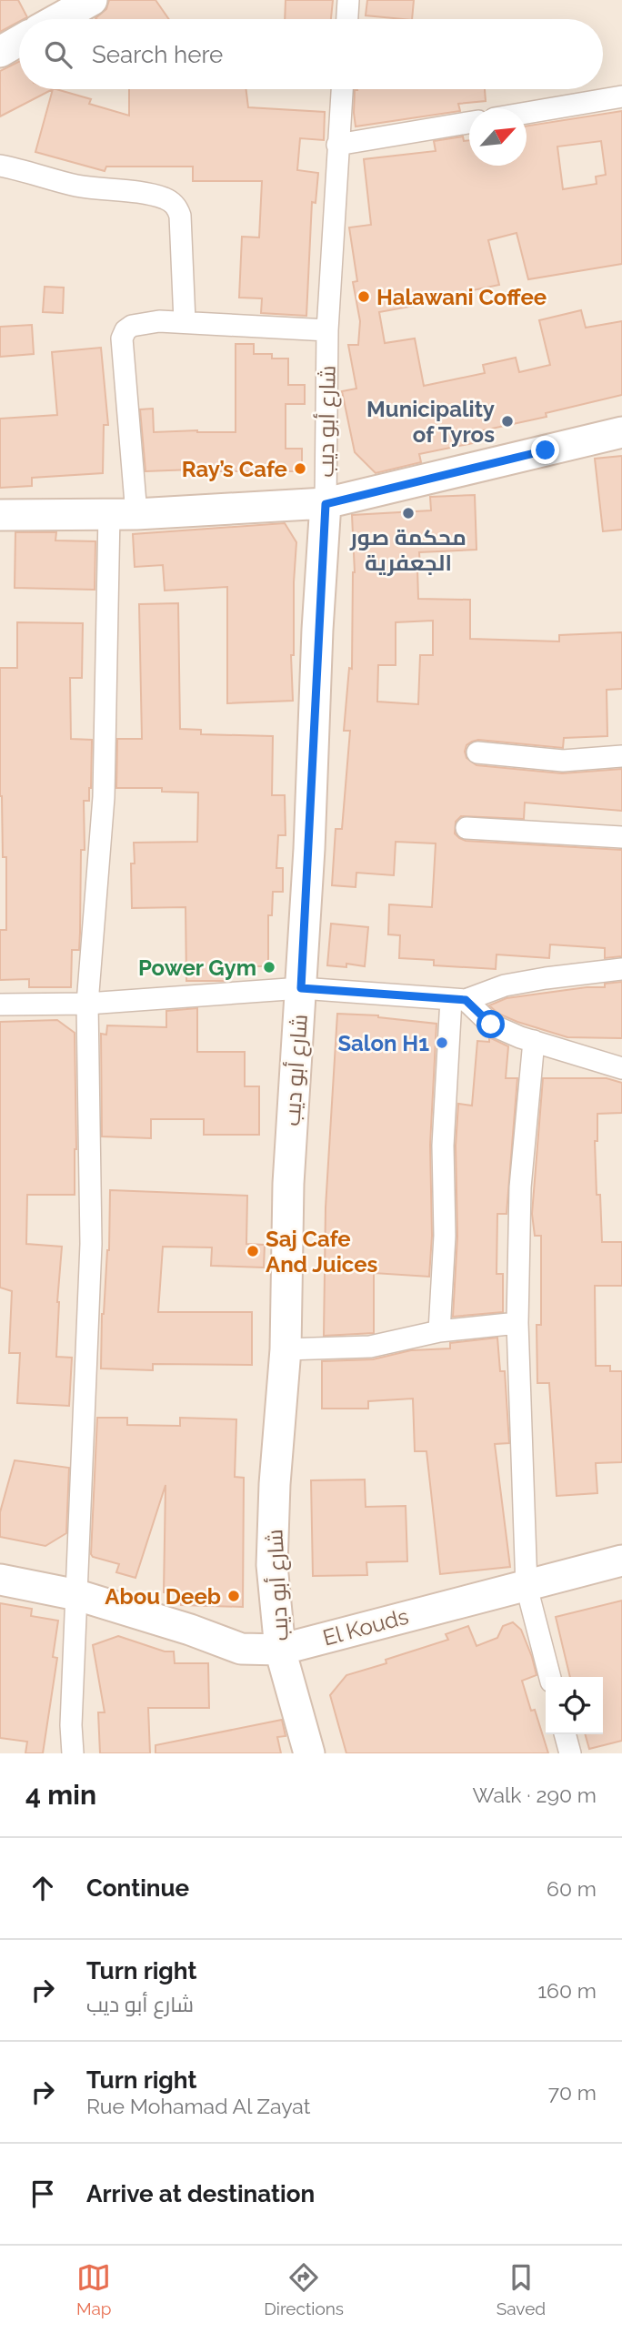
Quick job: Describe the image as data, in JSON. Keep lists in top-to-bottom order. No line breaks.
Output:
{"streets":{"main road":["شارع أبو ديب","El Kouds"]},"crossings":[["شارع أبو ديب","El Kouds"]],"places":["Halawani Coffee","Municipality of Tyros","Ray’s Cafe","محكمة صور الجعفرية","Power Gym","Salon H1","Saj Cafe And Juices","Abou Deeb"],"north":"top right","page":{"search":"Search here","heading":["4 min","Walk · 290 m"],"list":[["Continue","60 m"],["Turn right","شارع أبو ديب","160 m"],["Turn right","Rue Mohamad Al Zayat","70 m"],"Arrive at destination"],"nav":["Map","Directions","Saved"]}}
